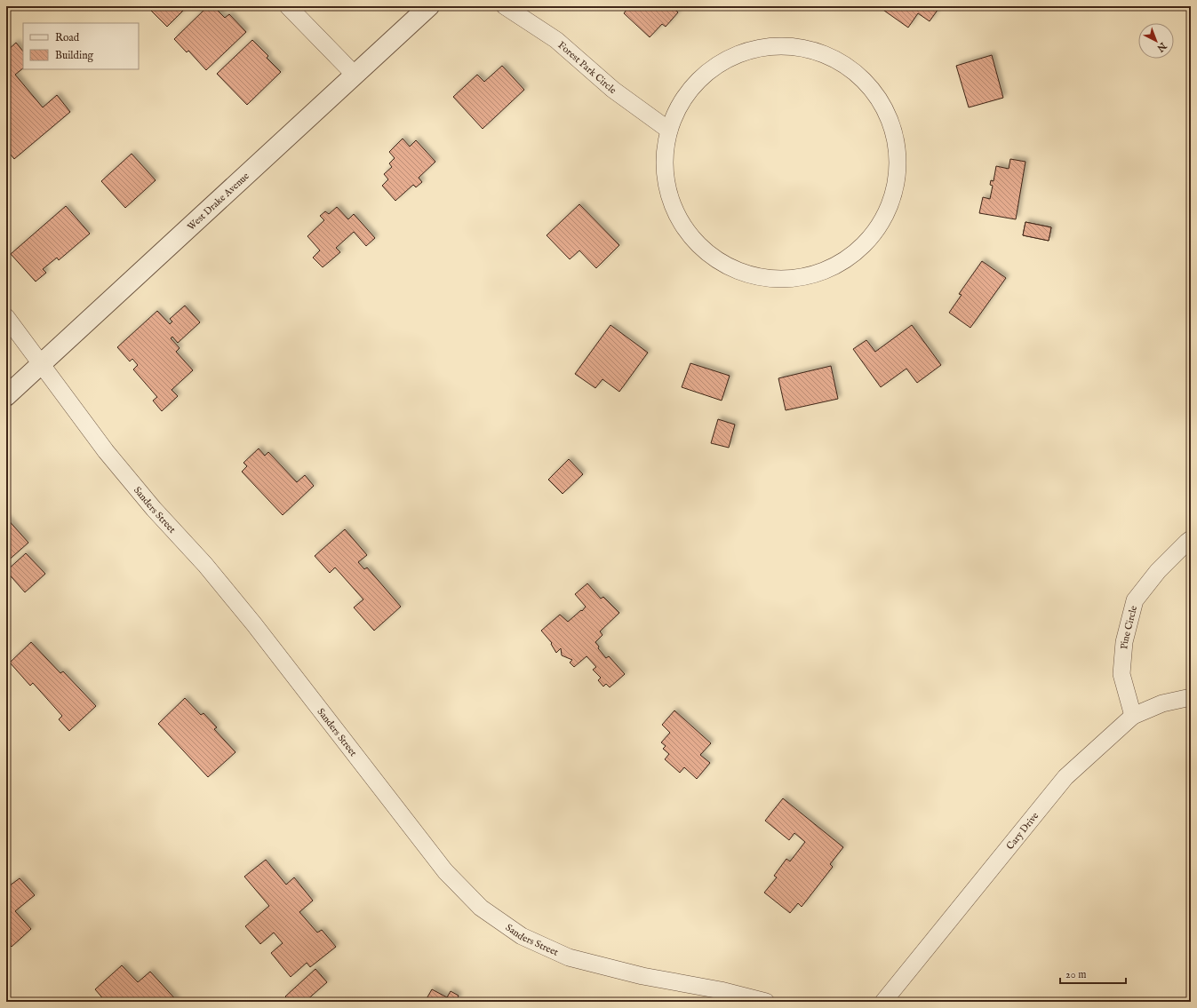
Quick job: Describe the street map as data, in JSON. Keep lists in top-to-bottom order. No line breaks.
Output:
{"streets":{"street":["Forest Park Circle","West Drake Avenue","Sanders Street","Pine Circle","Cary Drive"]},"crossings":[["West Drake Avenue","Sanders Street"],["Pine Circle","Cary Drive"]],"legend":["Road","Building"],"scale_bar":"20 m","north":"bottom right"}
